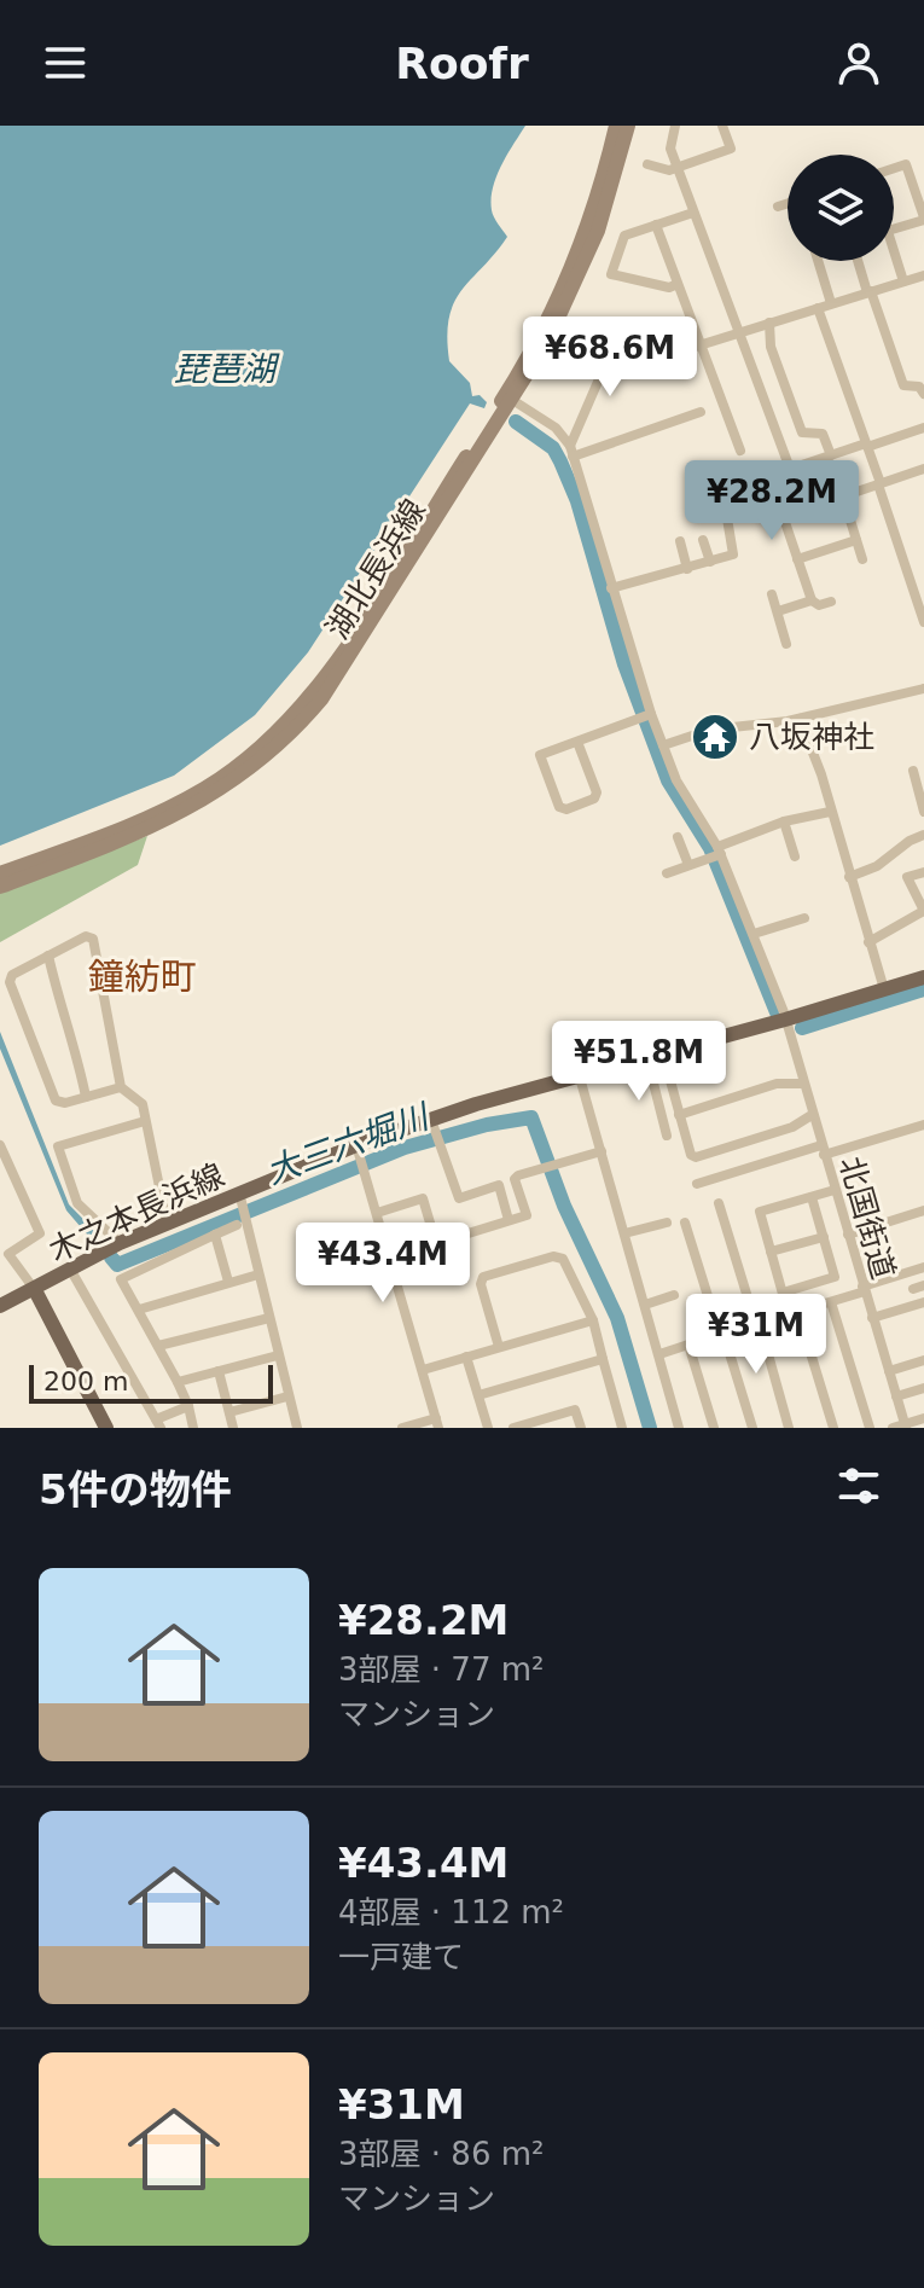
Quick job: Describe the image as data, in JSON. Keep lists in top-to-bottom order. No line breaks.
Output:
{"streets":{"main road":["湖北長浜線","木之本長浜線"],"street":["北国街道"]},"crossings":[["木之本長浜線","北国街道"]],"districts":["鐘紡町"],"water":["琵琶湖","大三六堀川"],"places":{"temple":["八坂神社"]},"scale_bar":"200 m","page":{"header":"Roofr","price":["¥68.6M","¥28.2M","¥51.8M","¥43.4M","¥31M"],"scale":"200 m","heading":"5件の物件","list":[{"name":"¥28.2M","note":"3部屋 · 77 m² · マンション"},{"name":"¥43.4M","note":"4部屋 · 112 m² · 一戸建て"},{"name":"¥31M","note":"3部屋 · 86 m² · マンション"}]}}
